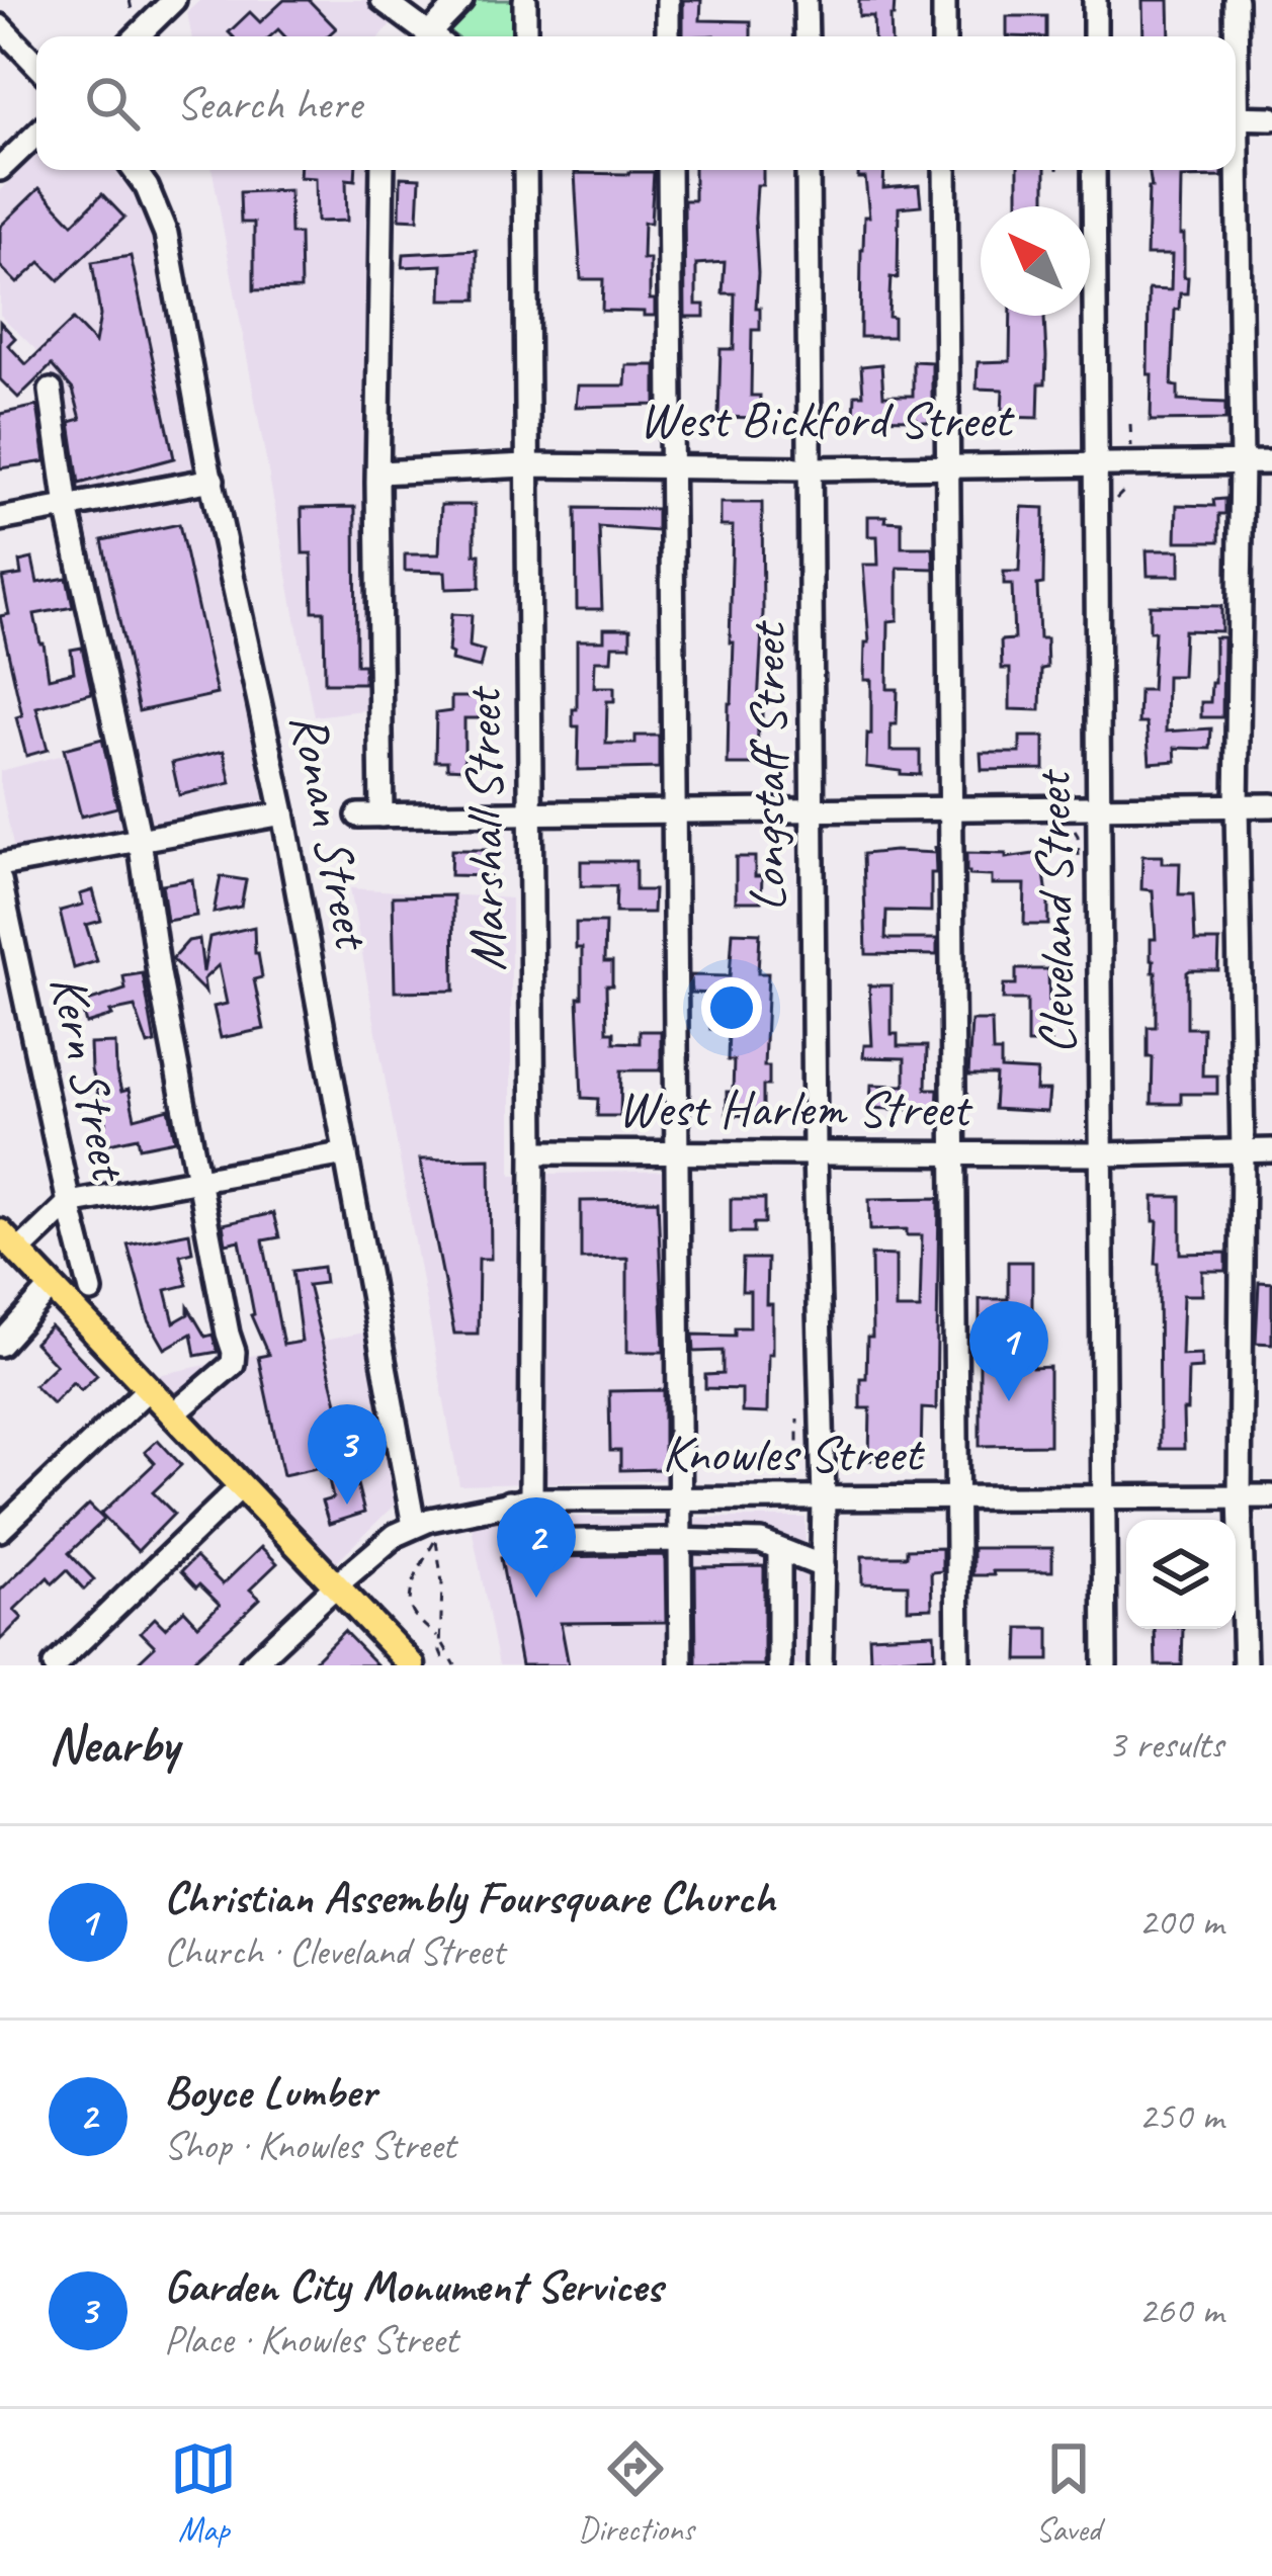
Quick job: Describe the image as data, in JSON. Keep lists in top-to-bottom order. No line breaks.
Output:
{"streets":{"street":["West Bickford Street","Longstaff Street","Ronan Street","Marshall Street","Cleveland Street","Kern Street","West Harlem Street","Knowles Street"]},"crossings":[["West Bickford Street","Longstaff Street"],["West Bickford Street","Marshall Street"],["West Bickford Street","Cleveland Street"],["Longstaff Street","West Harlem Street"],["Longstaff Street","Knowles Street"],["Ronan Street","Knowles Street"],["Marshall Street","West Harlem Street"],["Marshall Street","Knowles Street"],["Cleveland Street","West Harlem Street"],["Cleveland Street","Knowles Street"]],"north":"top left","page":{"search":"Search here","pins":["1","3","2"],"heading":["Nearby","3 results"],"list":[{"mark":"1","name":"Christian Assembly Foursquare Church","note":"Church · Cleveland Street","value":"200 m"},{"mark":"2","name":"Boyce Lumber","note":"Shop · Knowles Street","value":"250 m"},{"mark":"3","name":"Garden City Monument Services","note":"Place · Knowles Street","value":"260 m"}],"nav":["Map","Directions","Saved"]}}
